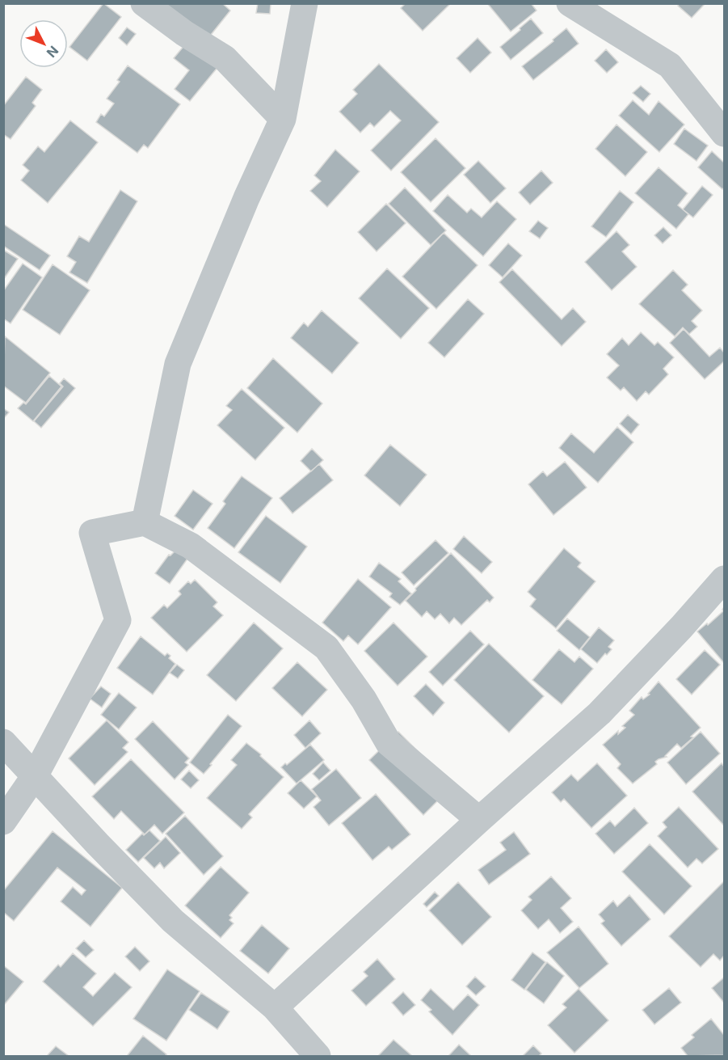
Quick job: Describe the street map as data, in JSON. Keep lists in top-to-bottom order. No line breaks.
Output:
{"north":"bottom right"}
